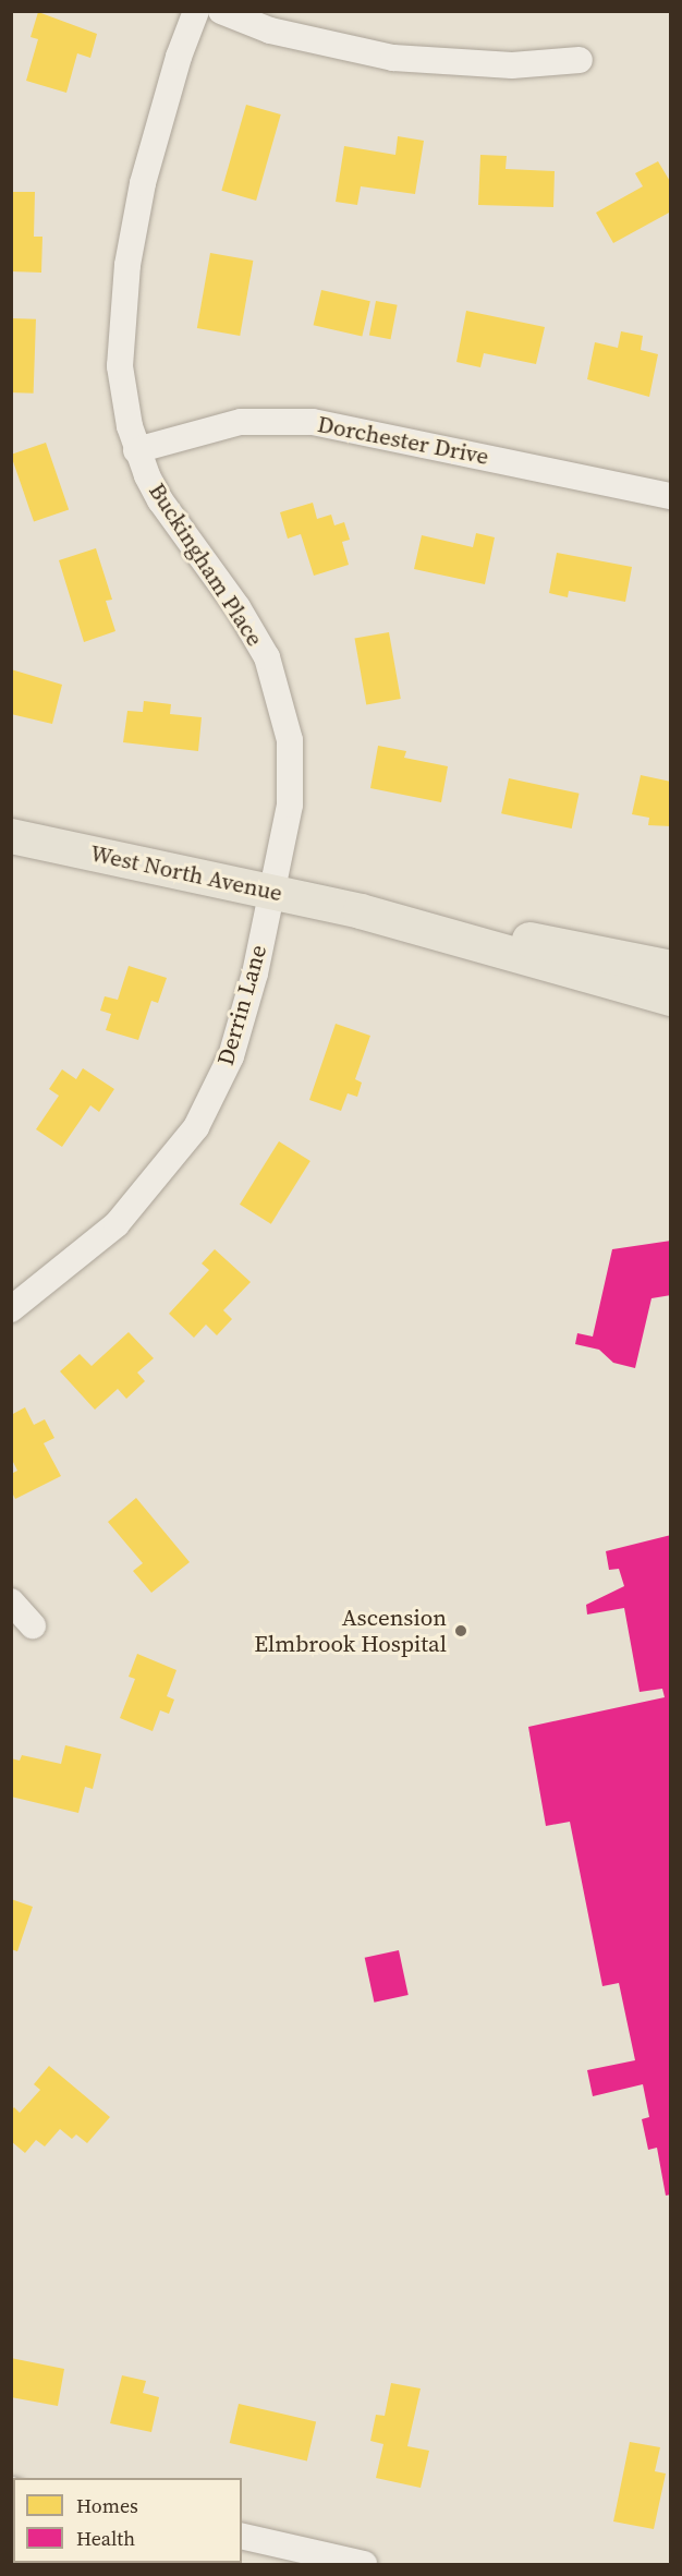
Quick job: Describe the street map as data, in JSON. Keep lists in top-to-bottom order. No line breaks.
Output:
{"streets":{"main road":["West North Avenue"],"street":["Dorchester Drive","Buckingham Place","Derrin Lane"]},"crossings":[["Dorchester Drive","Buckingham Place"],["Buckingham Place","West North Avenue"],["Buckingham Place","Derrin Lane"],["West North Avenue","Derrin Lane"]],"places":["Ascension Elmbrook Hospital"],"legend":["Homes","Health"]}
